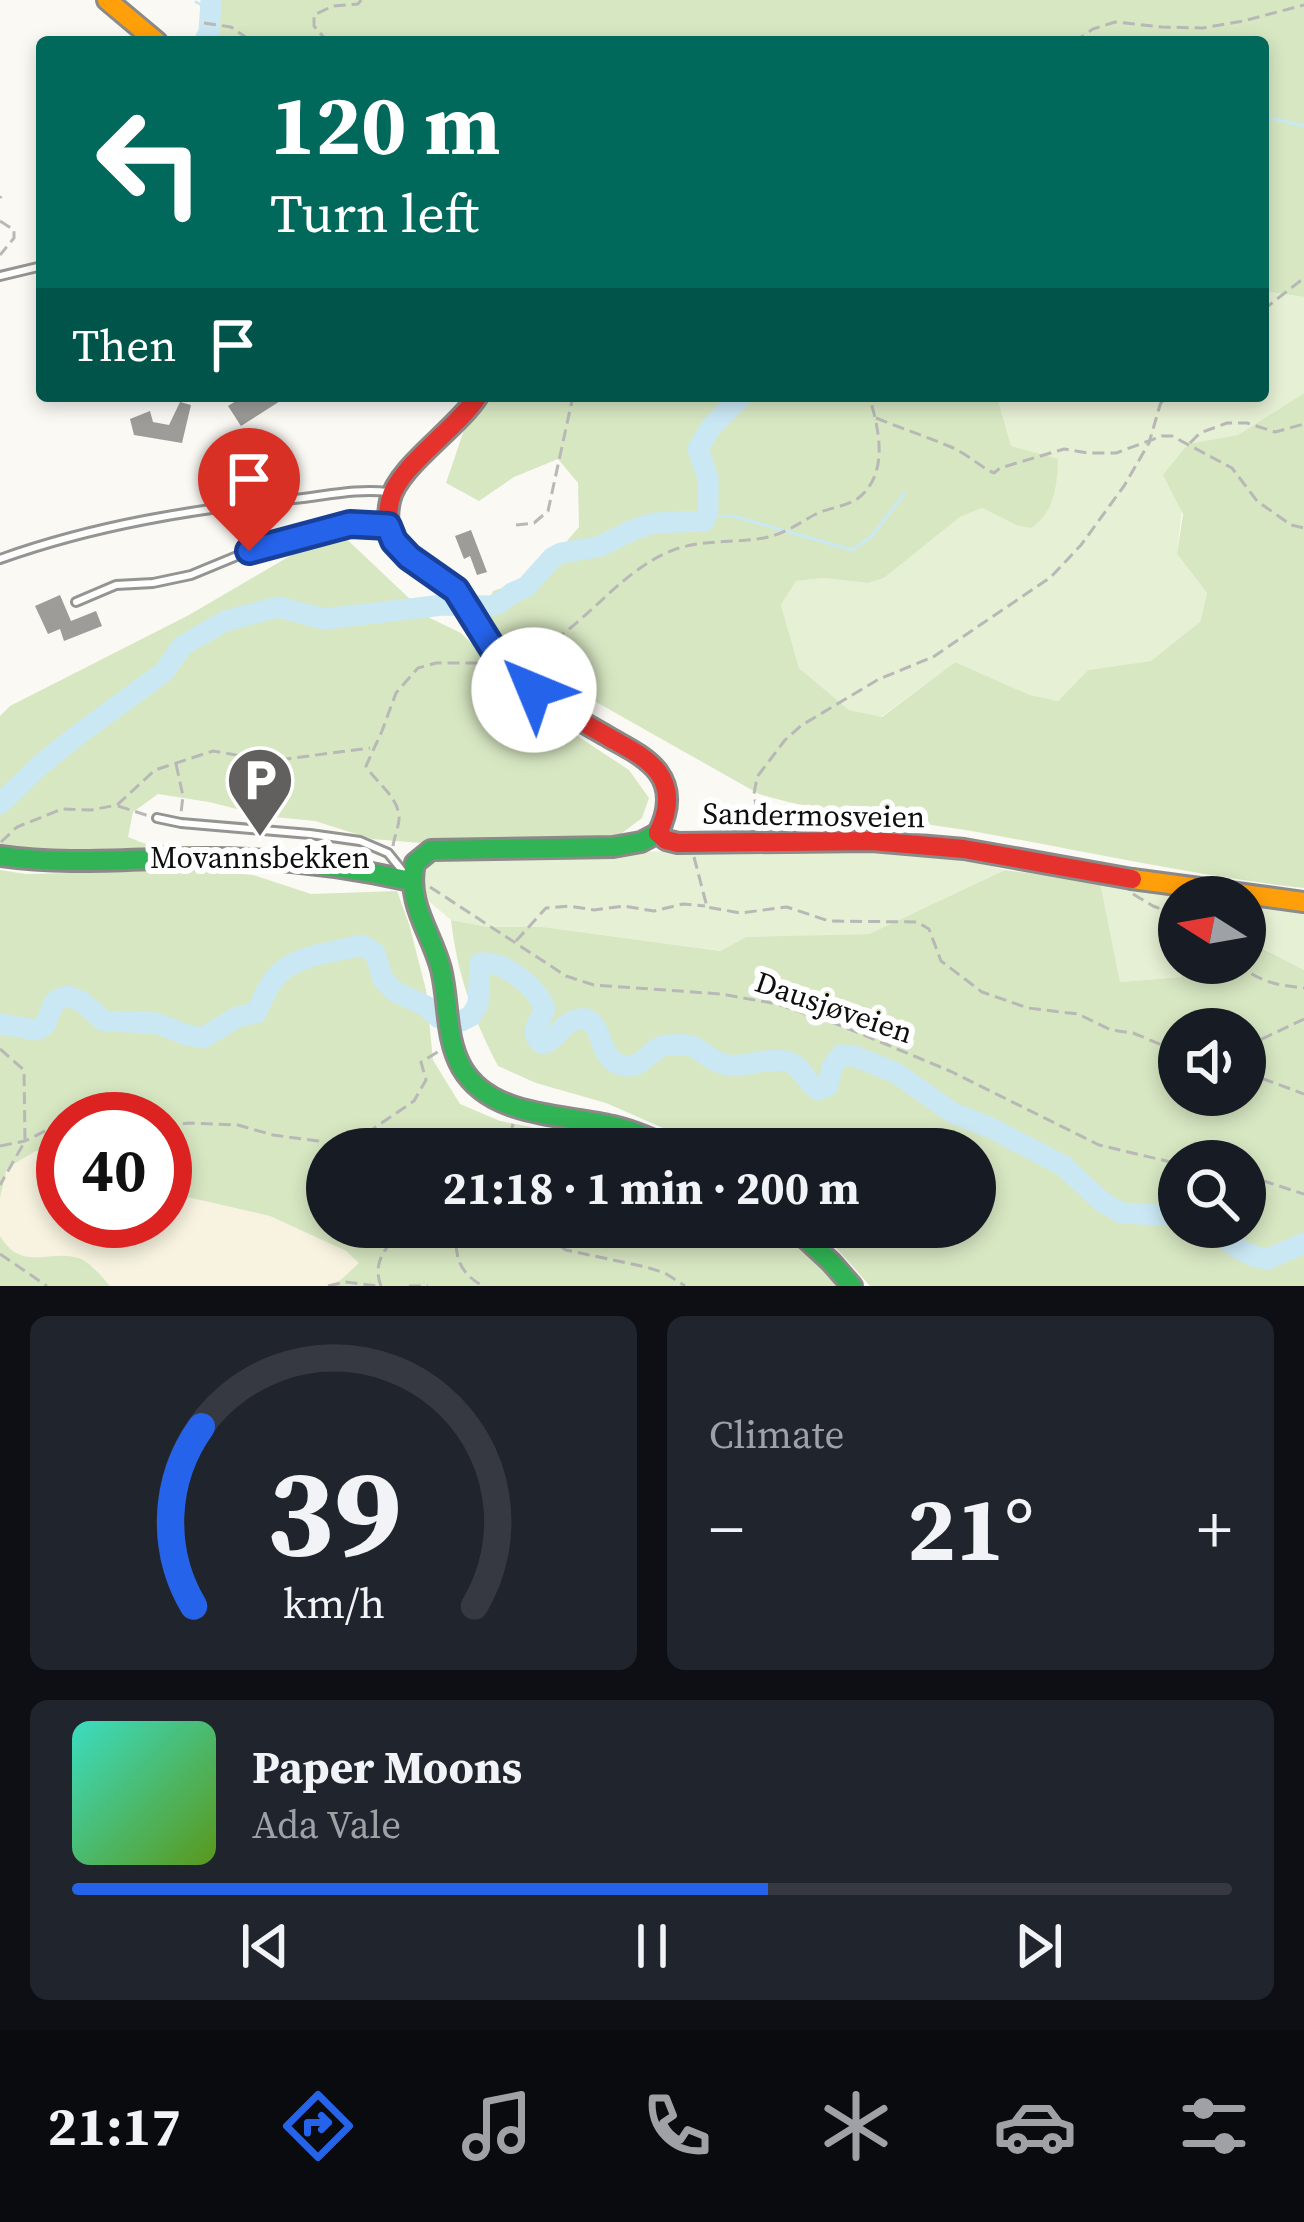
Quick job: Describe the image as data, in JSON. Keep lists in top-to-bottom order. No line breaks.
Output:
{"streets":{"street":["Sandermosveien"],"path":["Dausjøveien"]},"crossings":[["Sandermosveien","Dausjøveien"]],"places":{"parking":["Movannsbekken"]},"north":"left","page":{"turn":["120 m","Turn left"],"then":"Then","limit":"40","trip":"21:18 · 1 min · 200 m","tile":"Climate","heat":["−","21°","+"],"song":["Paper Moons","Ada Vale"],"tabs":"21:17","gauge":["39","km/h"]}}
